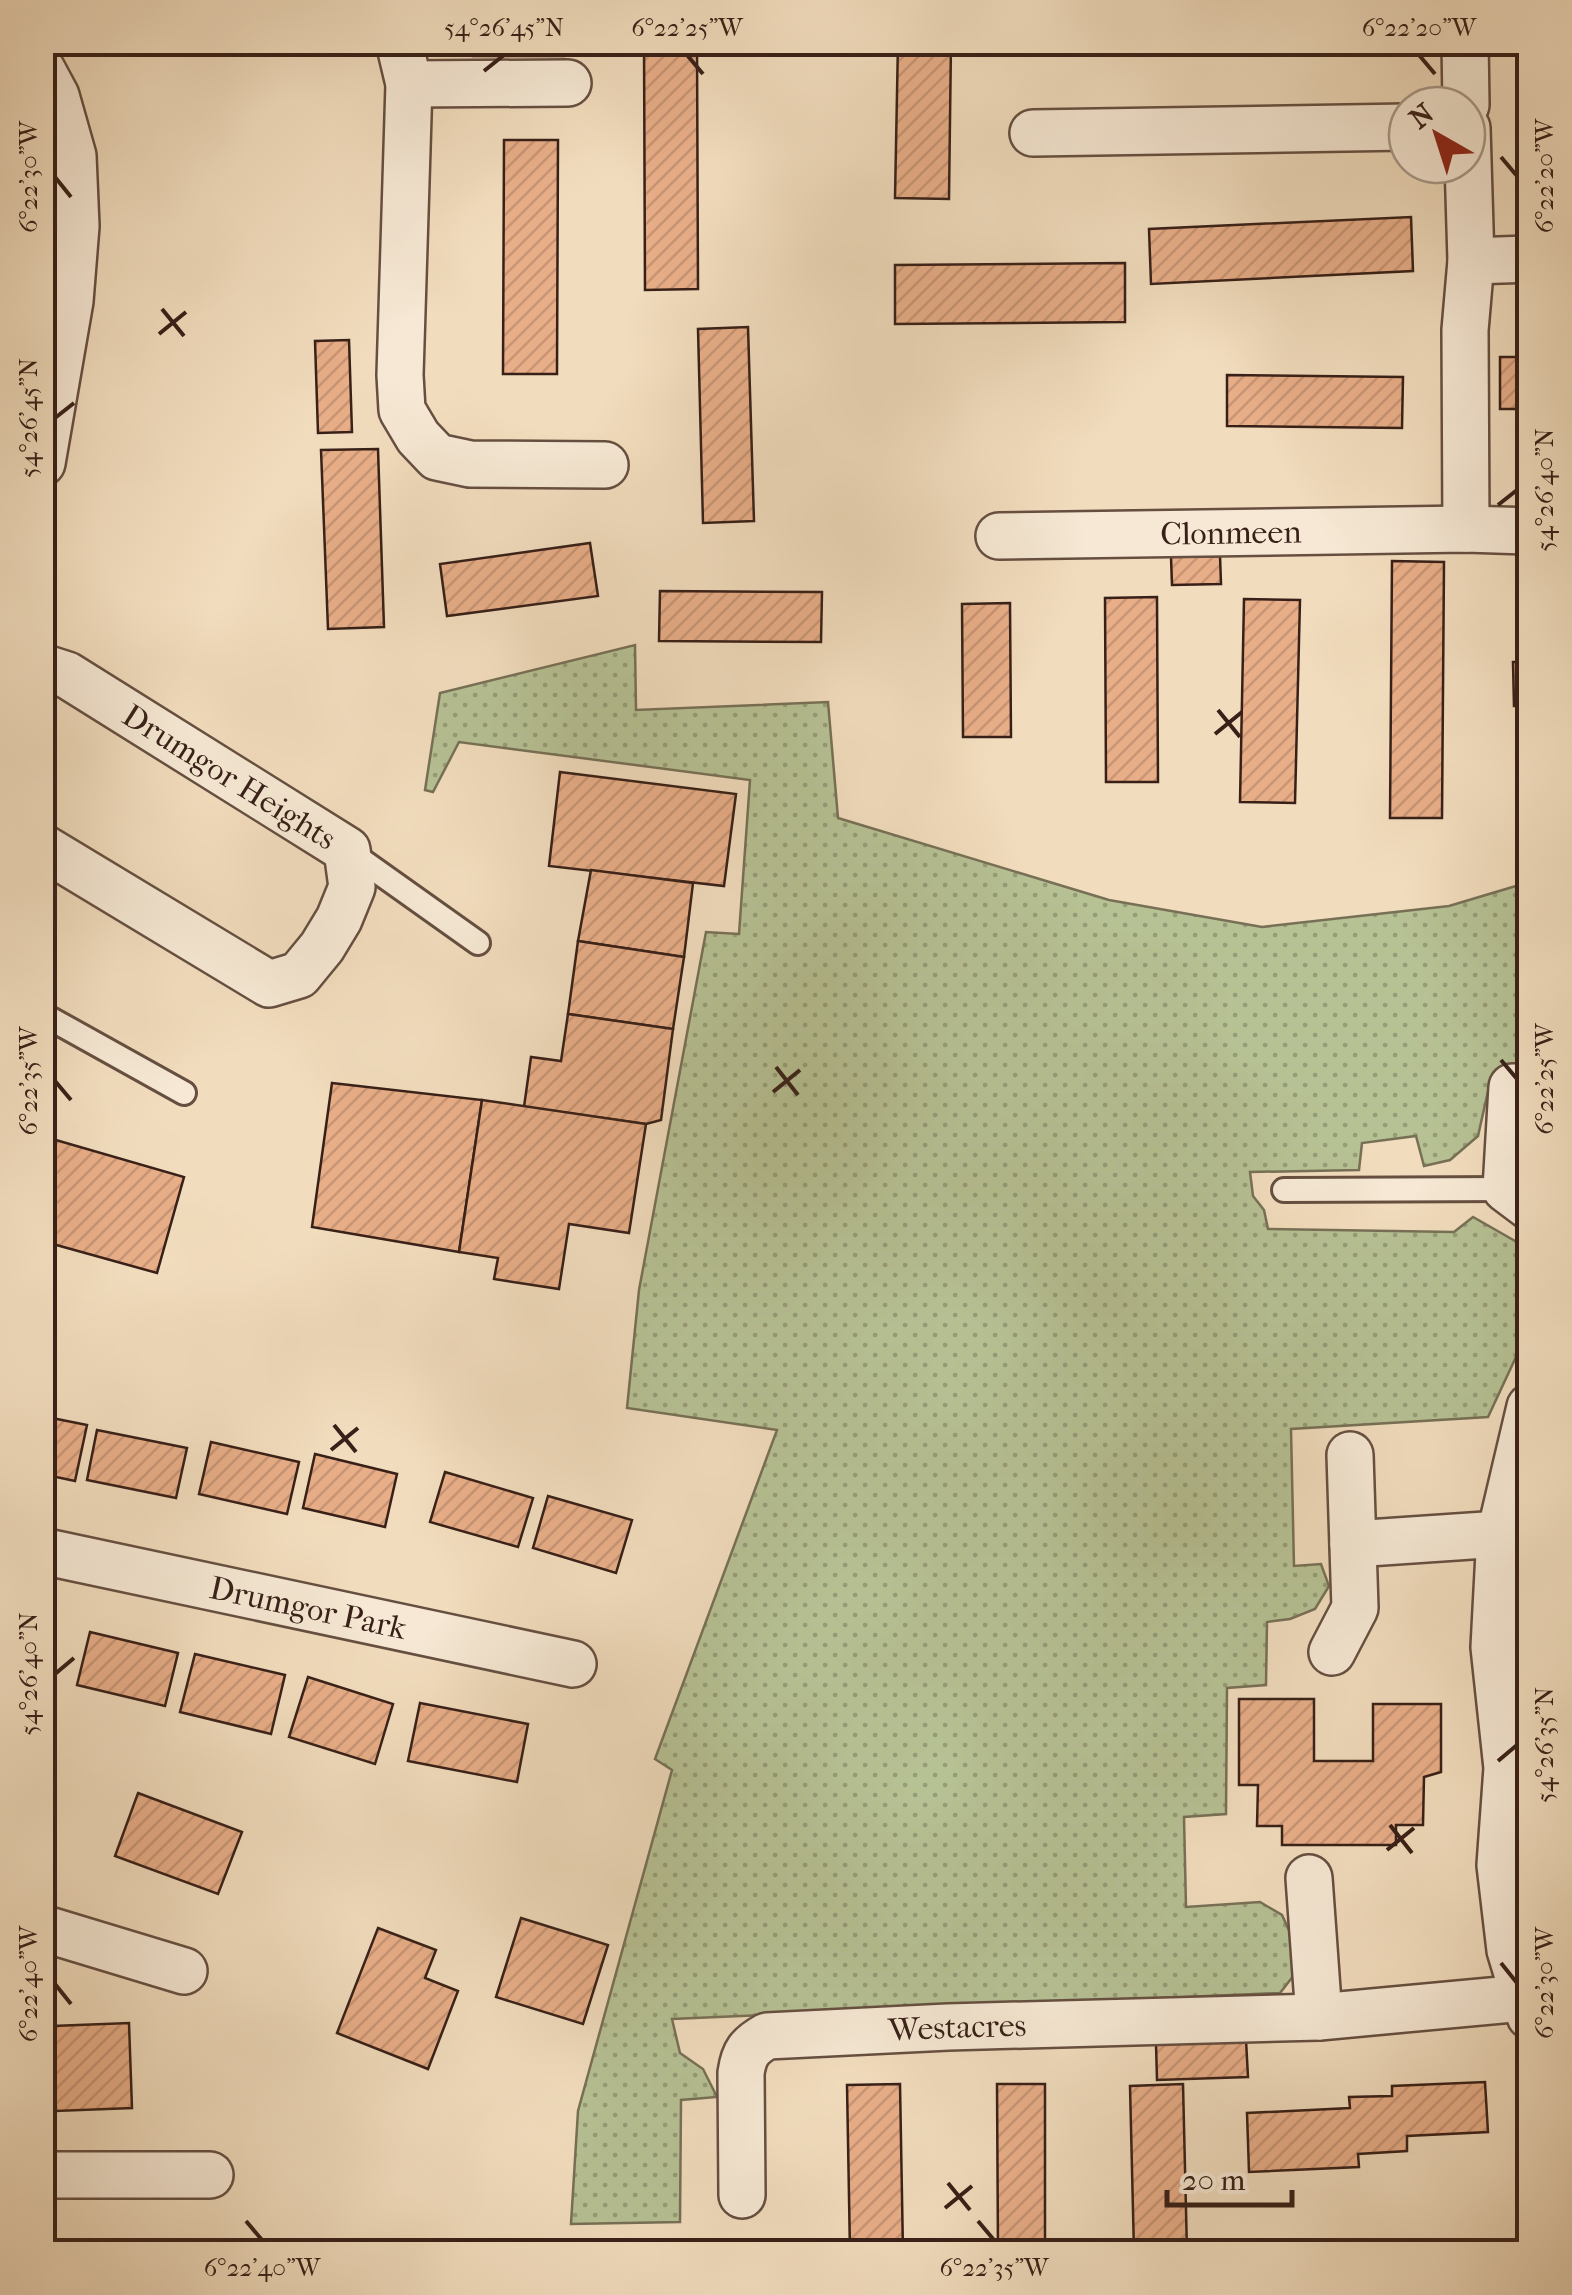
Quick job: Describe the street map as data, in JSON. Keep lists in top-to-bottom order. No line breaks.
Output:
{"streets":{"street":["Clonmeen","Drumgor Heights","Drumgor Park","Westacres"]},"scale_bar":"20 m","north":"top left","coordinates":["54°26'45\"N","6°22'25\"W","6°22'20\"W","6°22'30\"W","54°26'40\"N","6°22'35\"W","54°26'35\"N","6°22'40\"W"]}
